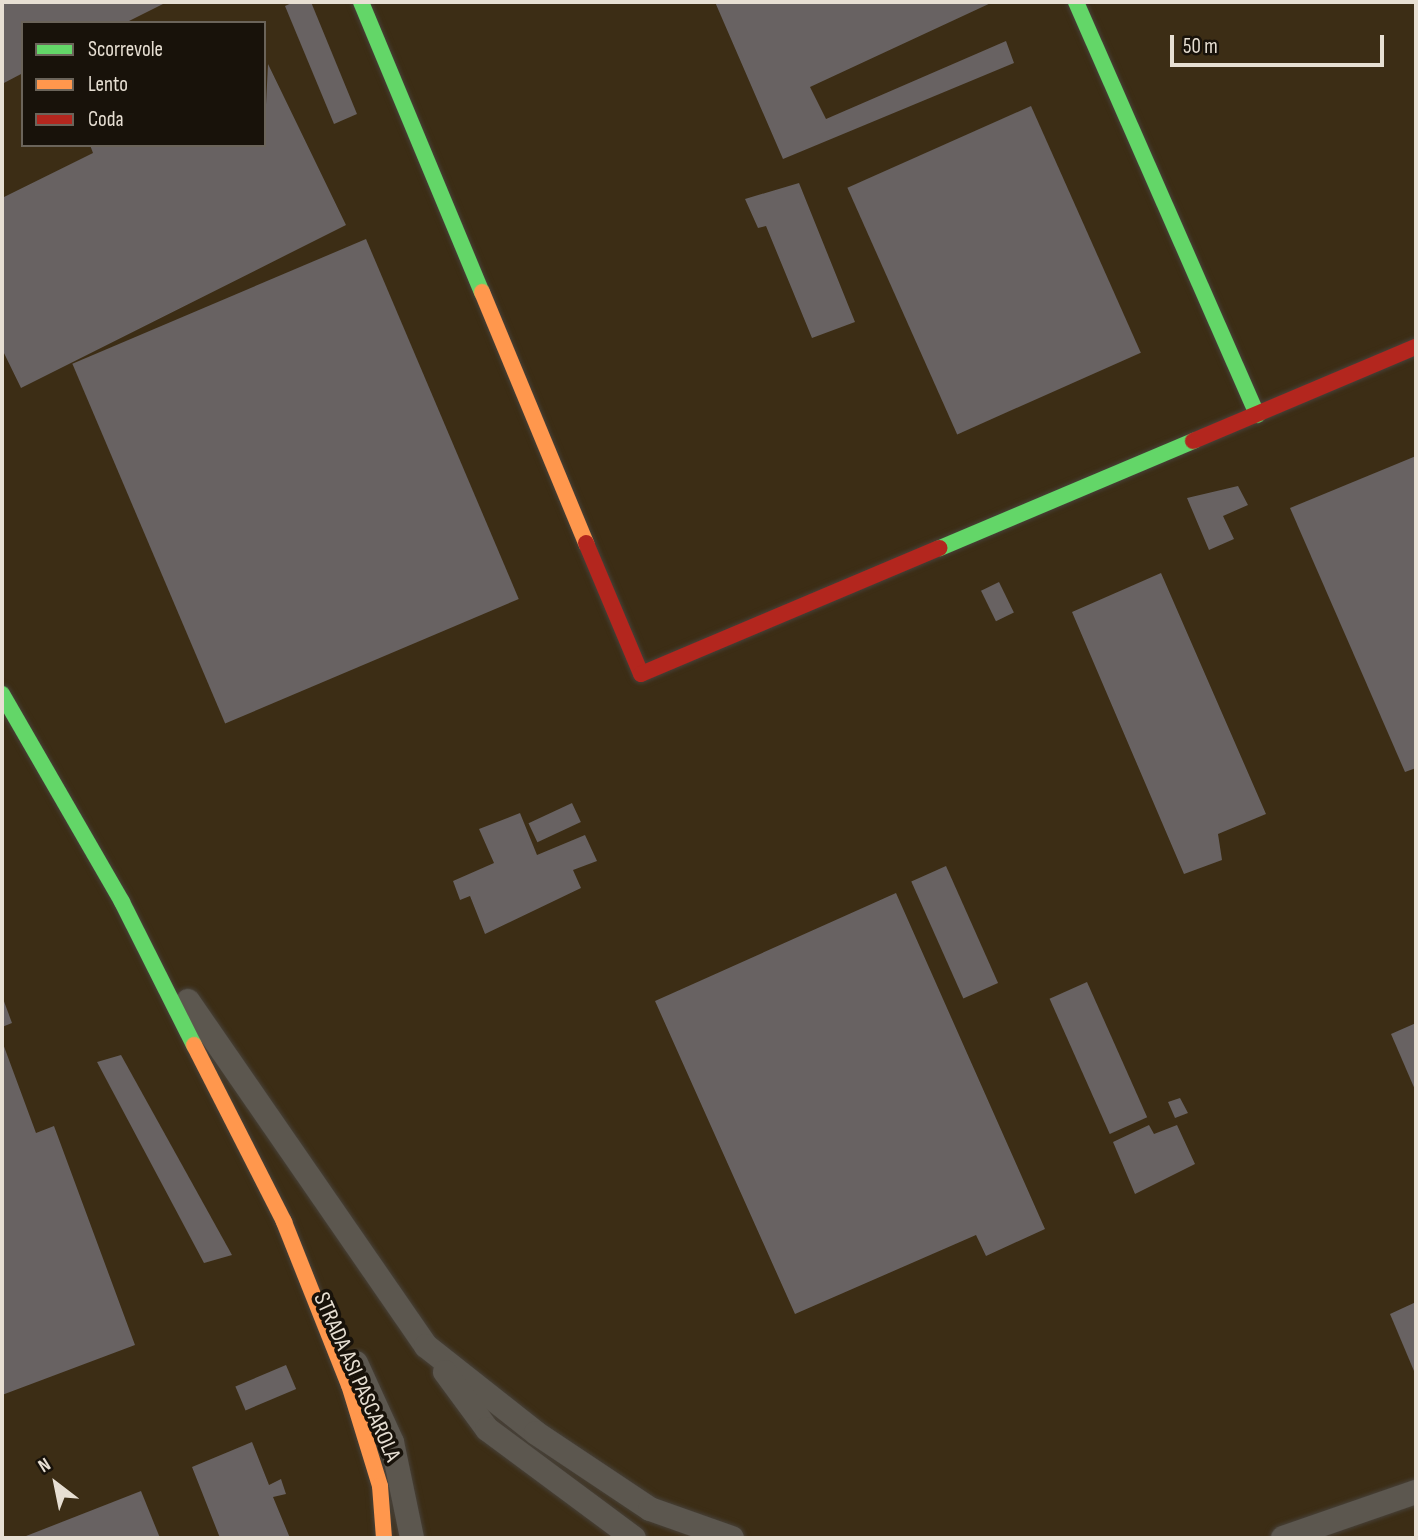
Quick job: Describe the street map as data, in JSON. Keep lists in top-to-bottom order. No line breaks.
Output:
{"streets":{"street":["STRADA ASI PASCAROLA"]},"legend":["Scorrevole","Lento","Coda"],"scale_bar":"50 m","north":"top left"}
